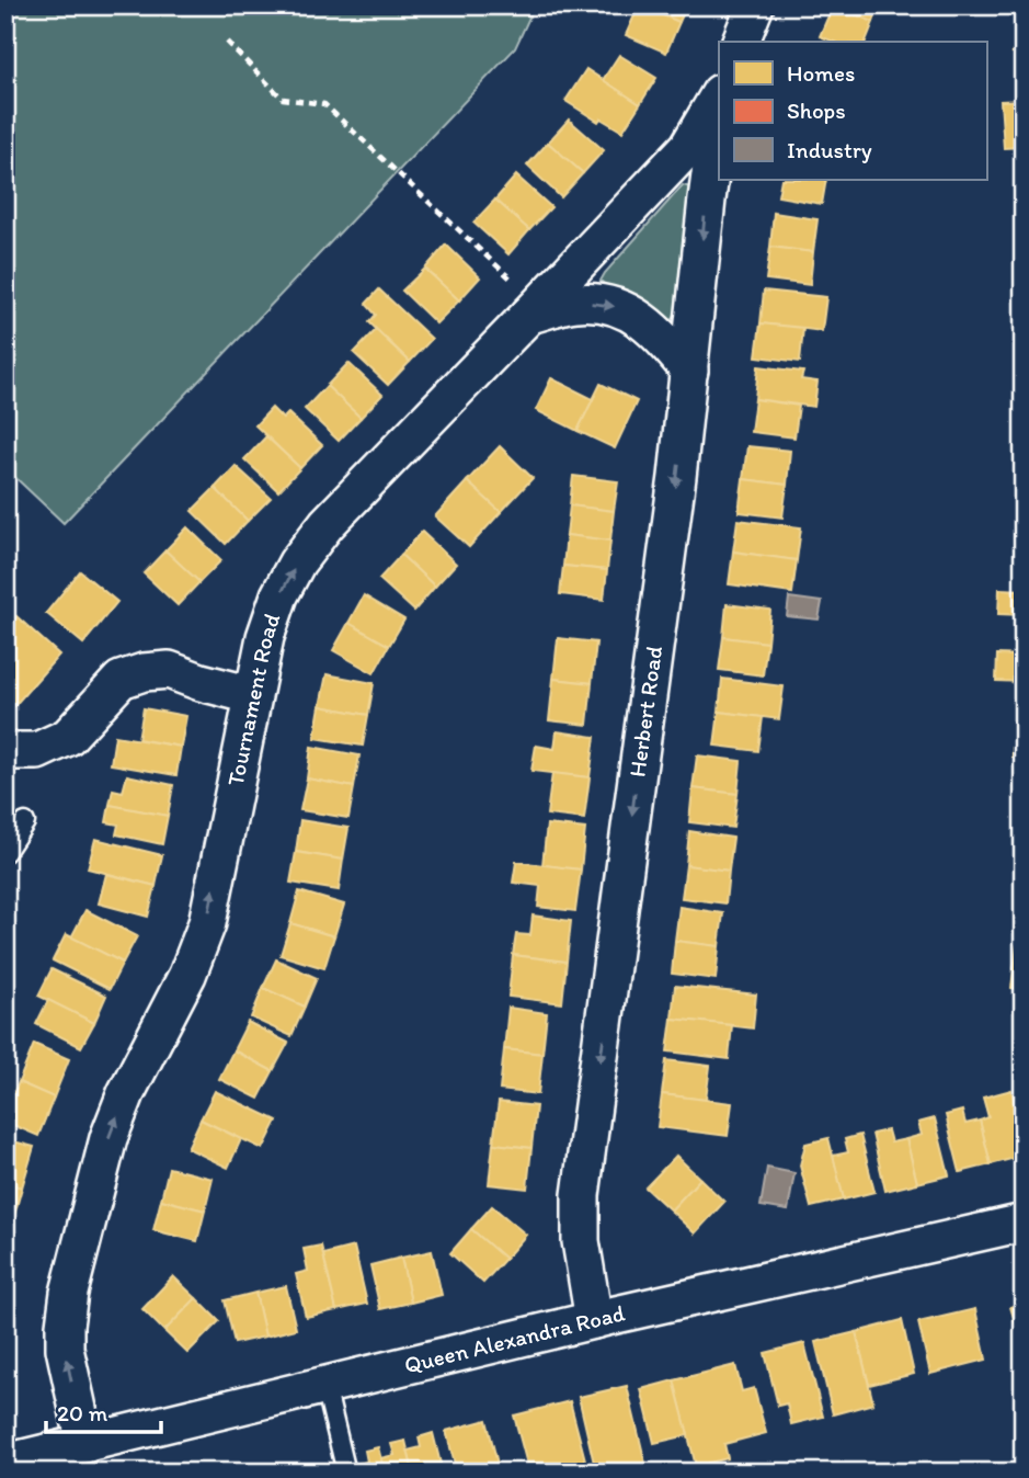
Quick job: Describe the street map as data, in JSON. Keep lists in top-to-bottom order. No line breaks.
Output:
{"streets":{"street":["Tournament Road","Herbert Road","Queen Alexandra Road"]},"crossings":[["Tournament Road","Queen Alexandra Road"],["Herbert Road","Queen Alexandra Road"]],"one_way":["Tournament Road","Herbert Road"],"legend":["Homes","Shops","Industry"],"scale_bar":"20 m"}
